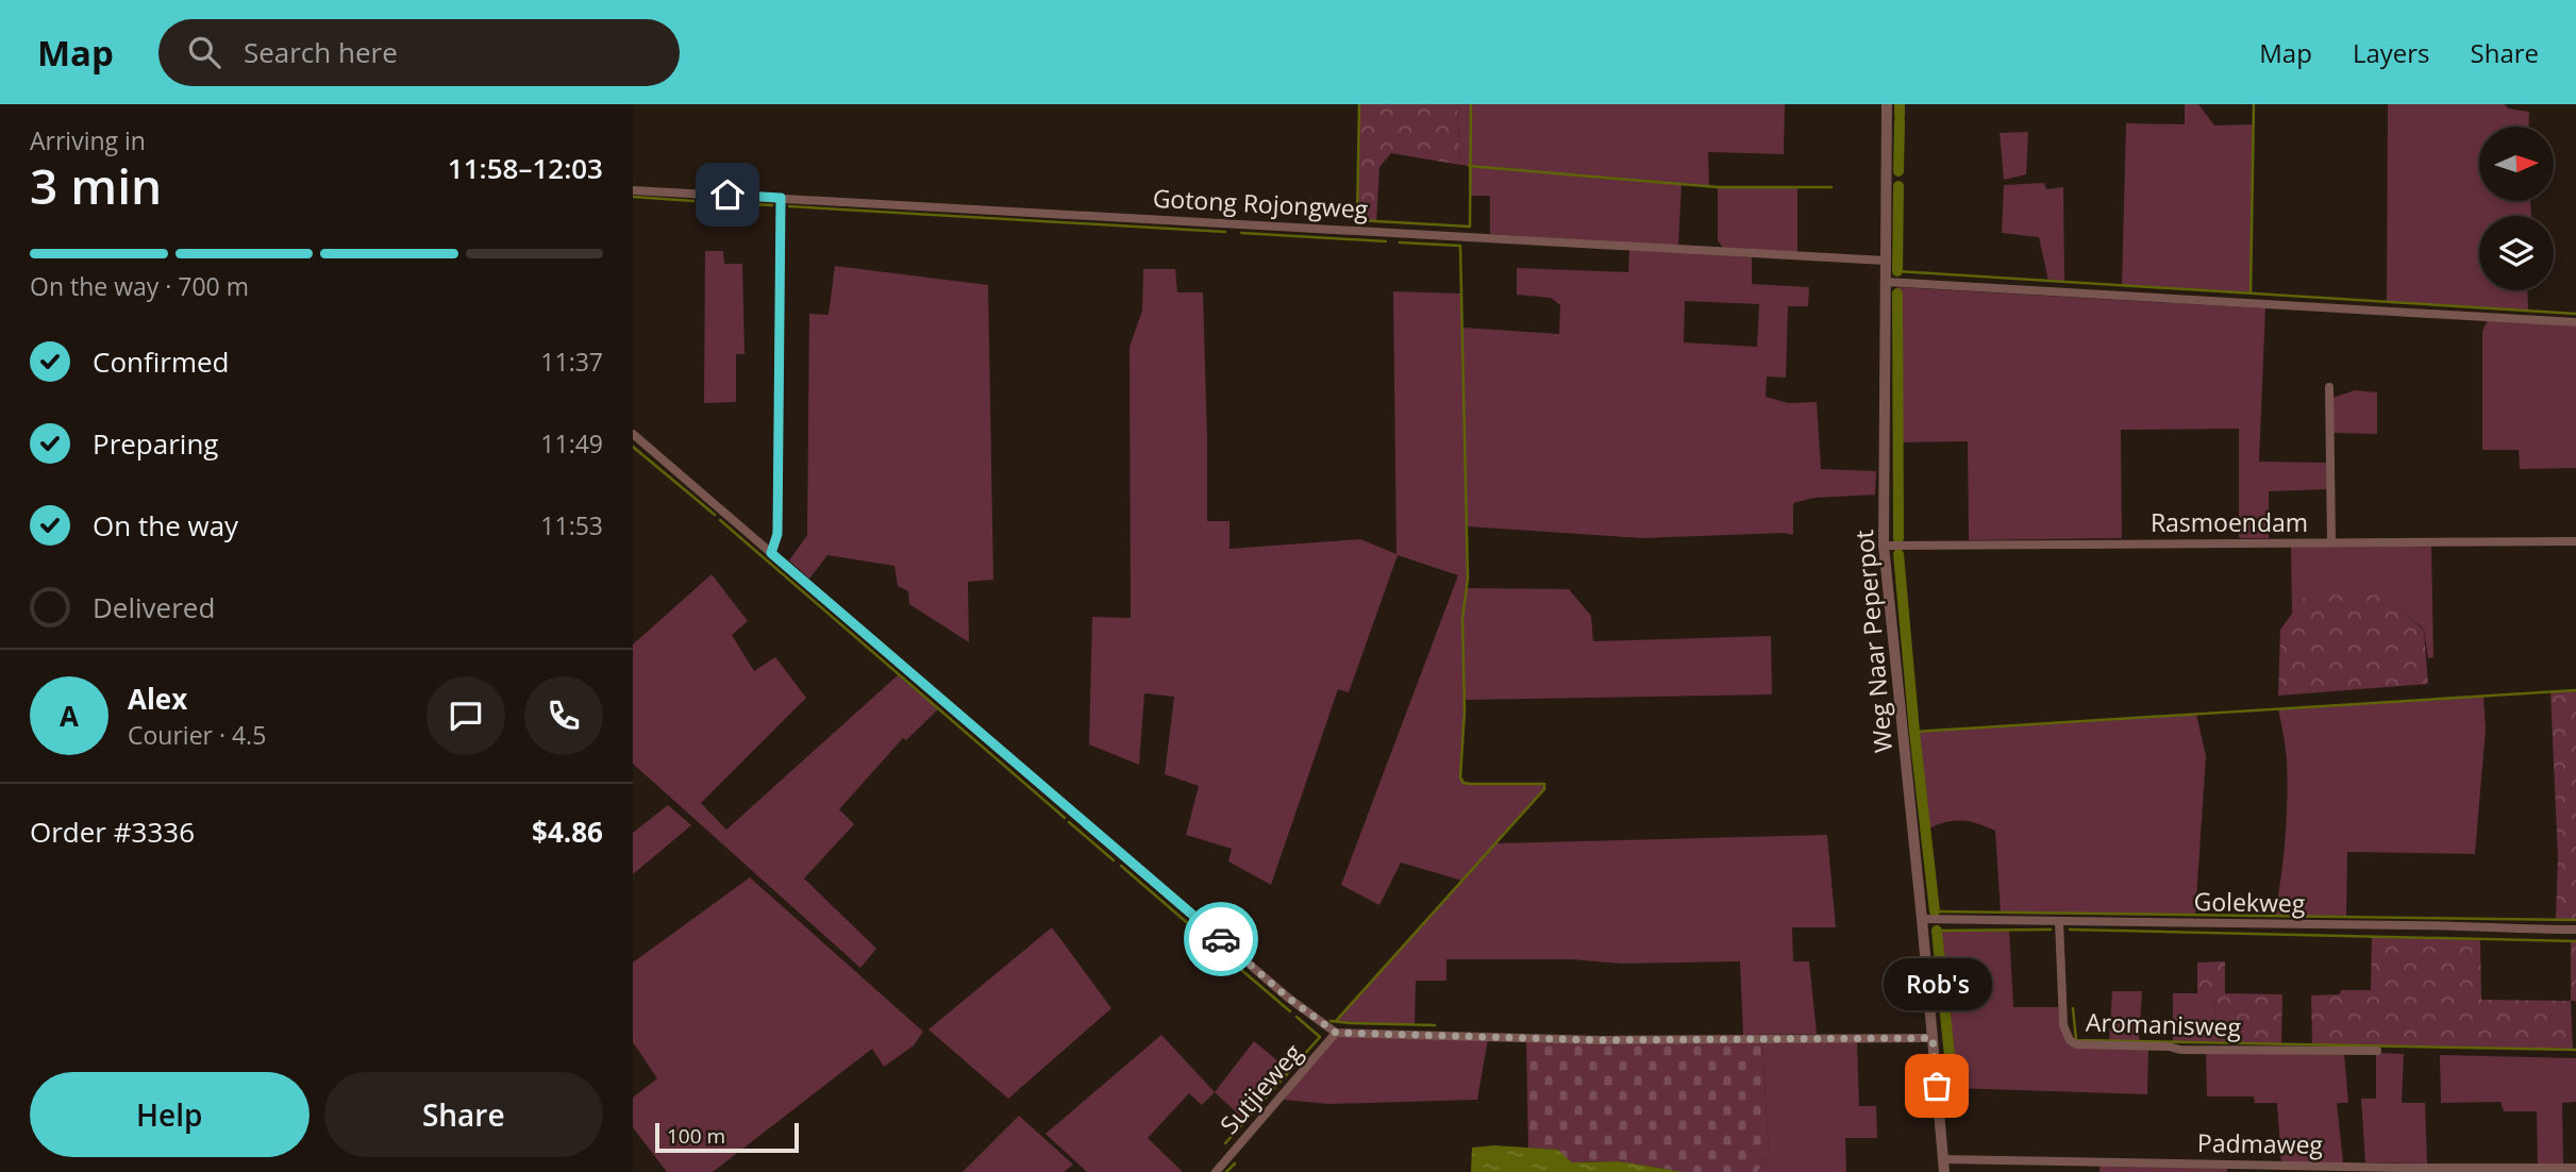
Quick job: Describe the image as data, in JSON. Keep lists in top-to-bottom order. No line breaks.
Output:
{"streets":{"street":["Gotong Rojongweg","Rasmoendam","Weg Naar Peperpot","Golekweg","Aromanisweg","Sutjieweg","Padmaweg"]},"crossings":[["Gotong Rojongweg","Weg Naar Peperpot"],["Rasmoendam","Weg Naar Peperpot"],["Weg Naar Peperpot","Golekweg"],["Weg Naar Peperpot","Padmaweg"],["Golekweg","Aromanisweg"]],"places":["Rob's"],"scale_bar":"100 m","north":"right","page":{"header":"Map","search":"Search here","nav":["Map","Layers","Share"],"heading":["3 min","Arriving in","11:58–12:03"],"panel":["Alex","Courier · 4.5","Order #3336","$4.86"],"bar":"On the way · 700 m","list":[["Confirmed","11:37"],["Preparing","11:49"],["On the way","11:53"],"Delivered"],"round":"A","bubble":"Rob's","buttons":["Help","Share"],"scale":"100 m"}}
